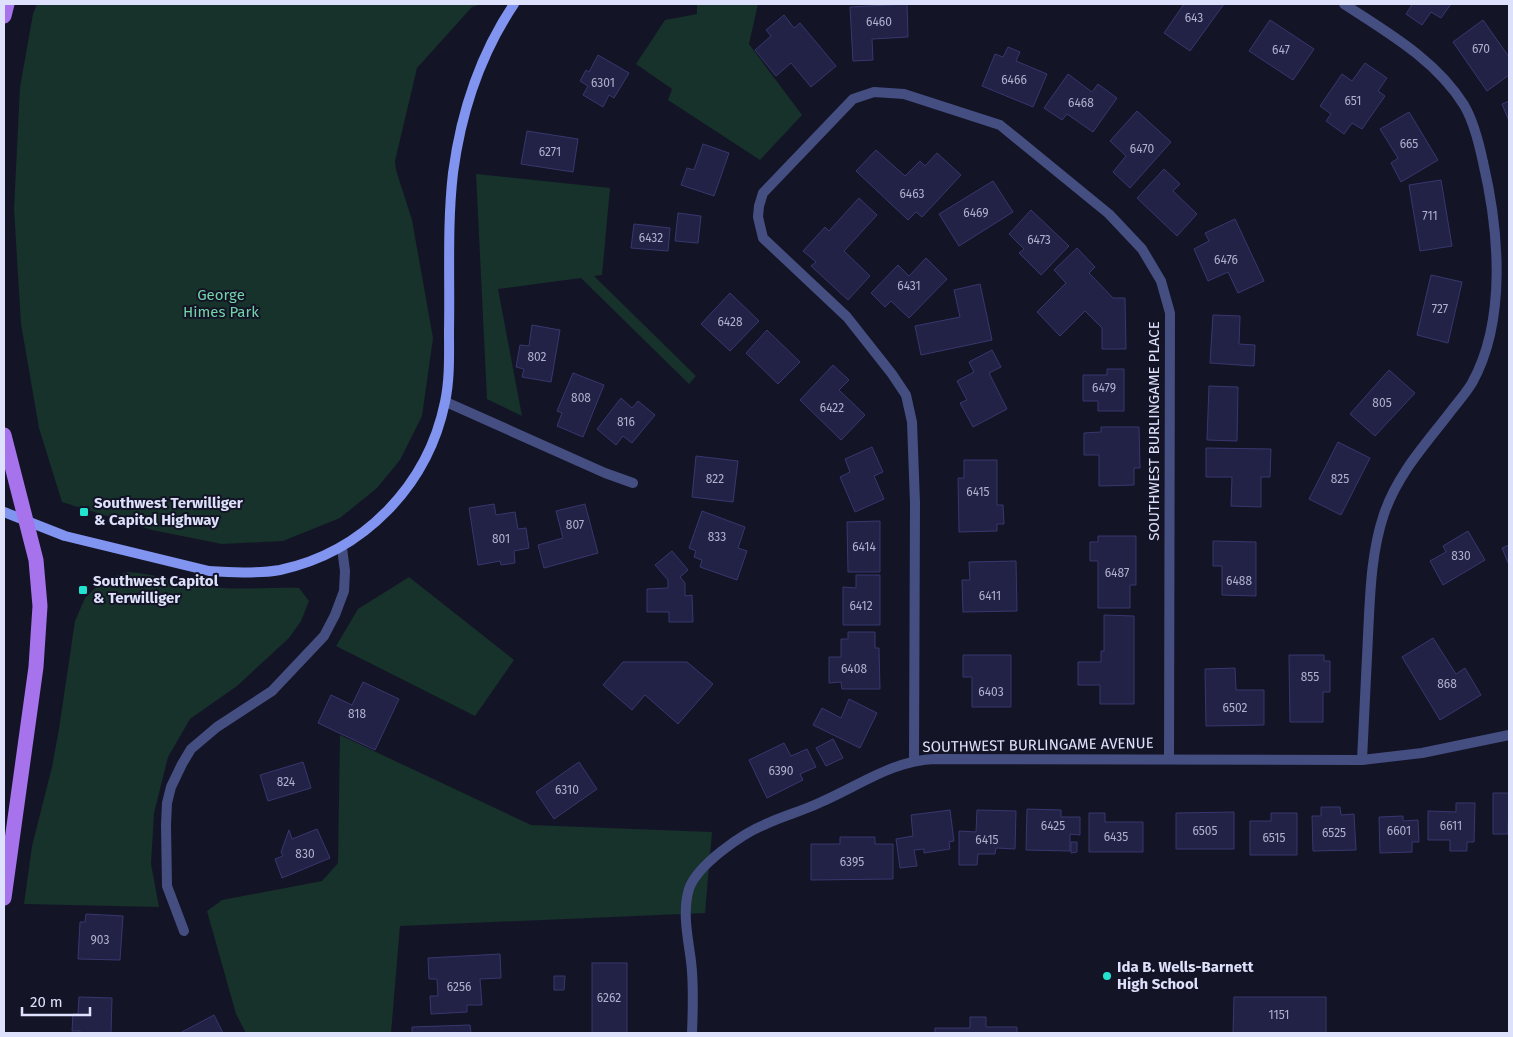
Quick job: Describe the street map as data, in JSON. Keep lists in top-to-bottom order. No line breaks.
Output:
{"streets":{"street":["SOUTHWEST BURLINGAME PLACE","SOUTHWEST BURLINGAME AVENUE"]},"crossings":[["SOUTHWEST BURLINGAME PLACE","SOUTHWEST BURLINGAME AVENUE"]],"parks":["George Himes Park"],"places":{"transit":["Southwest Terwilliger & Capitol Highway","Southwest Capitol & Terwilliger"],"other":["Ida B. Wells-Barnett High School"]},"house_numbers":["643","6460","670","647","6466","6301","651","6468","665","6470","6271","6463","6469","711","6432","6473","6476","6431","727","6428","802","6479","808","805","6422","816","822","825","6415","807","833","801","6414","830","6487","6488","6411","6412","6408","855","868","6403","6502","818","6390","824","6310","6425","6611","6505","6601","6525","6435","6515","6415","830","6395","903","6256","6262","1151"],"scale_bar":"20 m"}
